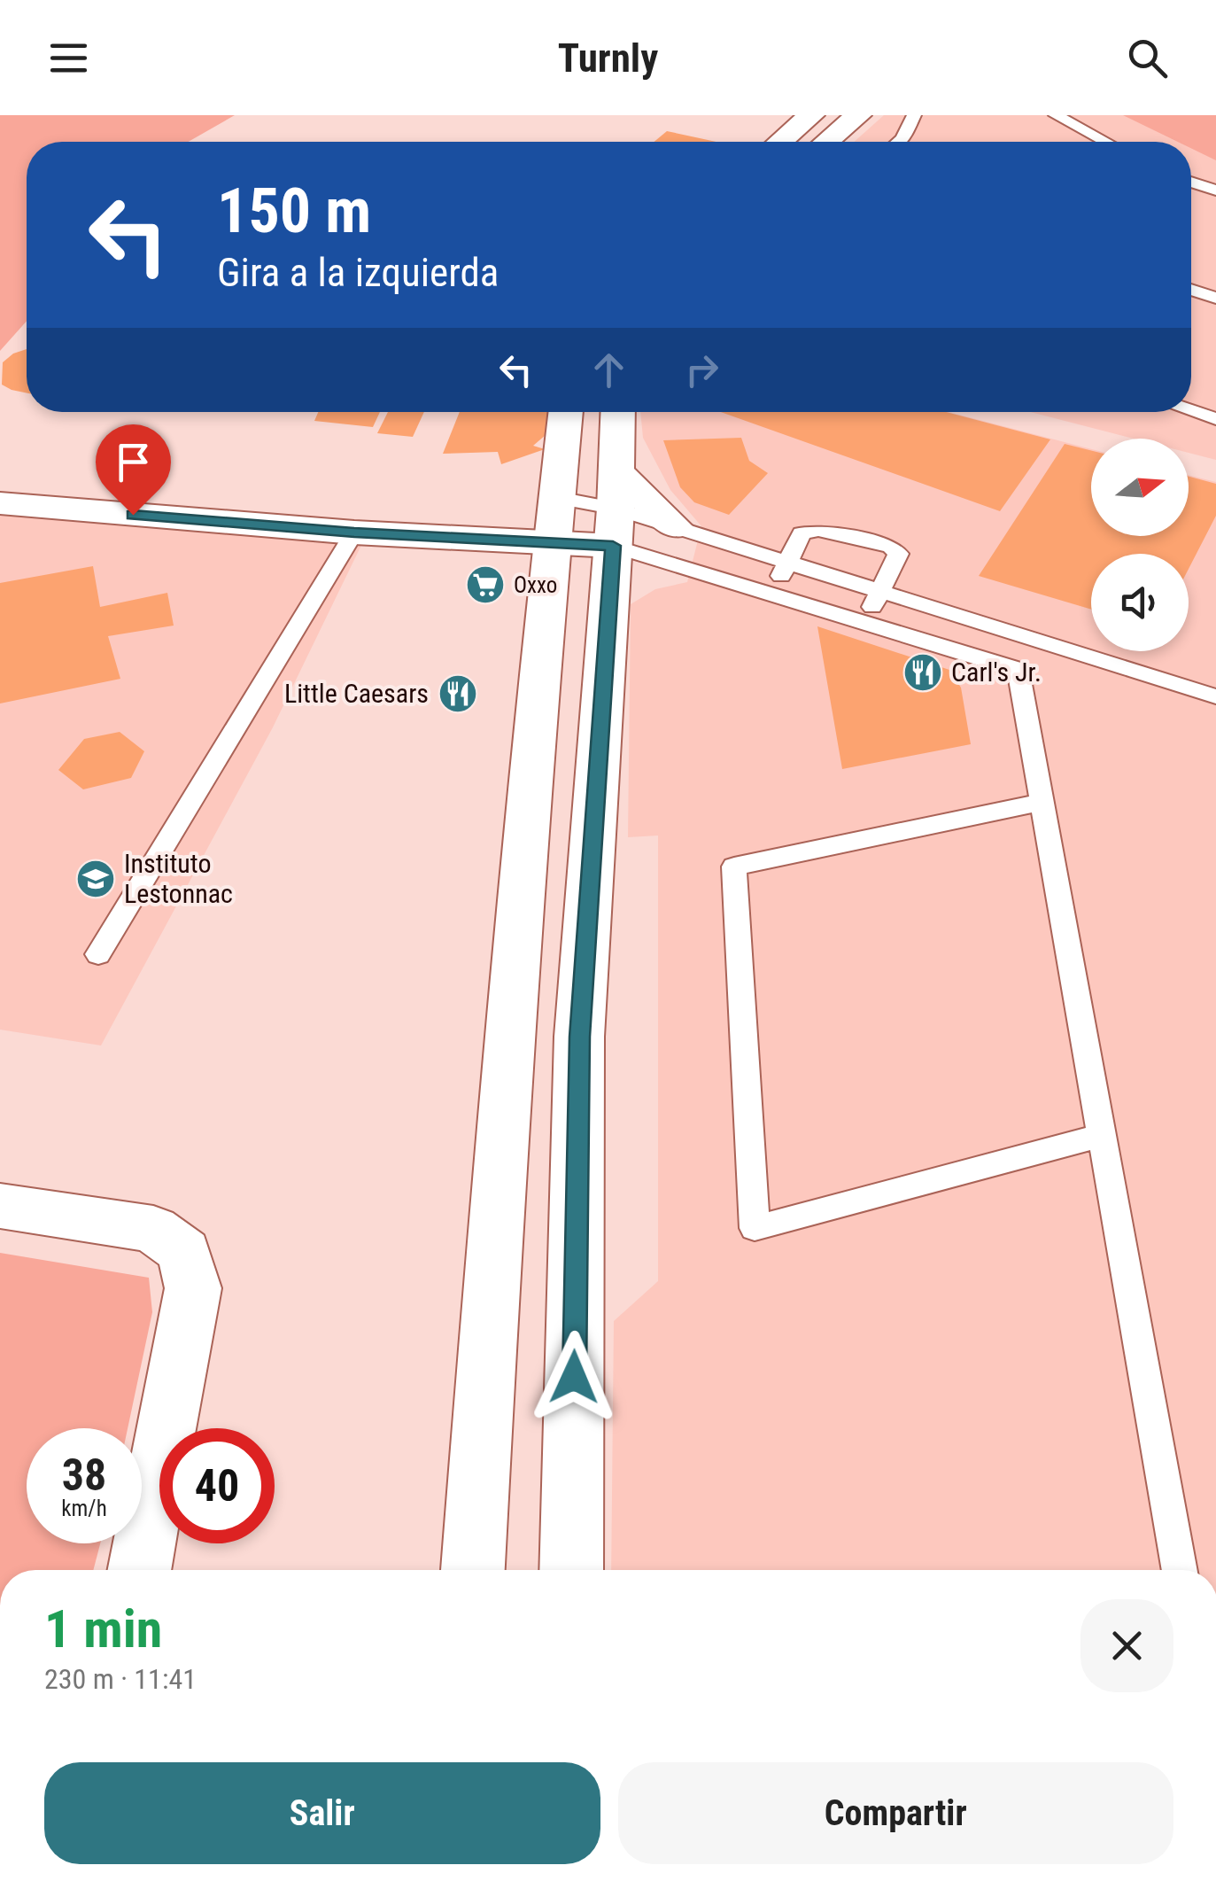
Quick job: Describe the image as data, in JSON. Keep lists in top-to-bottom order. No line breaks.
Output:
{"places":{"supermarket":["Oxxo"],"restaurant":["Carl's Jr.","Little Caesars"],"school or university":["Instituto Lestonnac"]},"north":"right","page":{"header":"Turnly","turn":["150 m","Gira a la izquierda"],"speed":"38 km/h","limit":"40","heading":["1 min","230 m · 11:41"],"buttons":["Salir","Compartir"]}}
